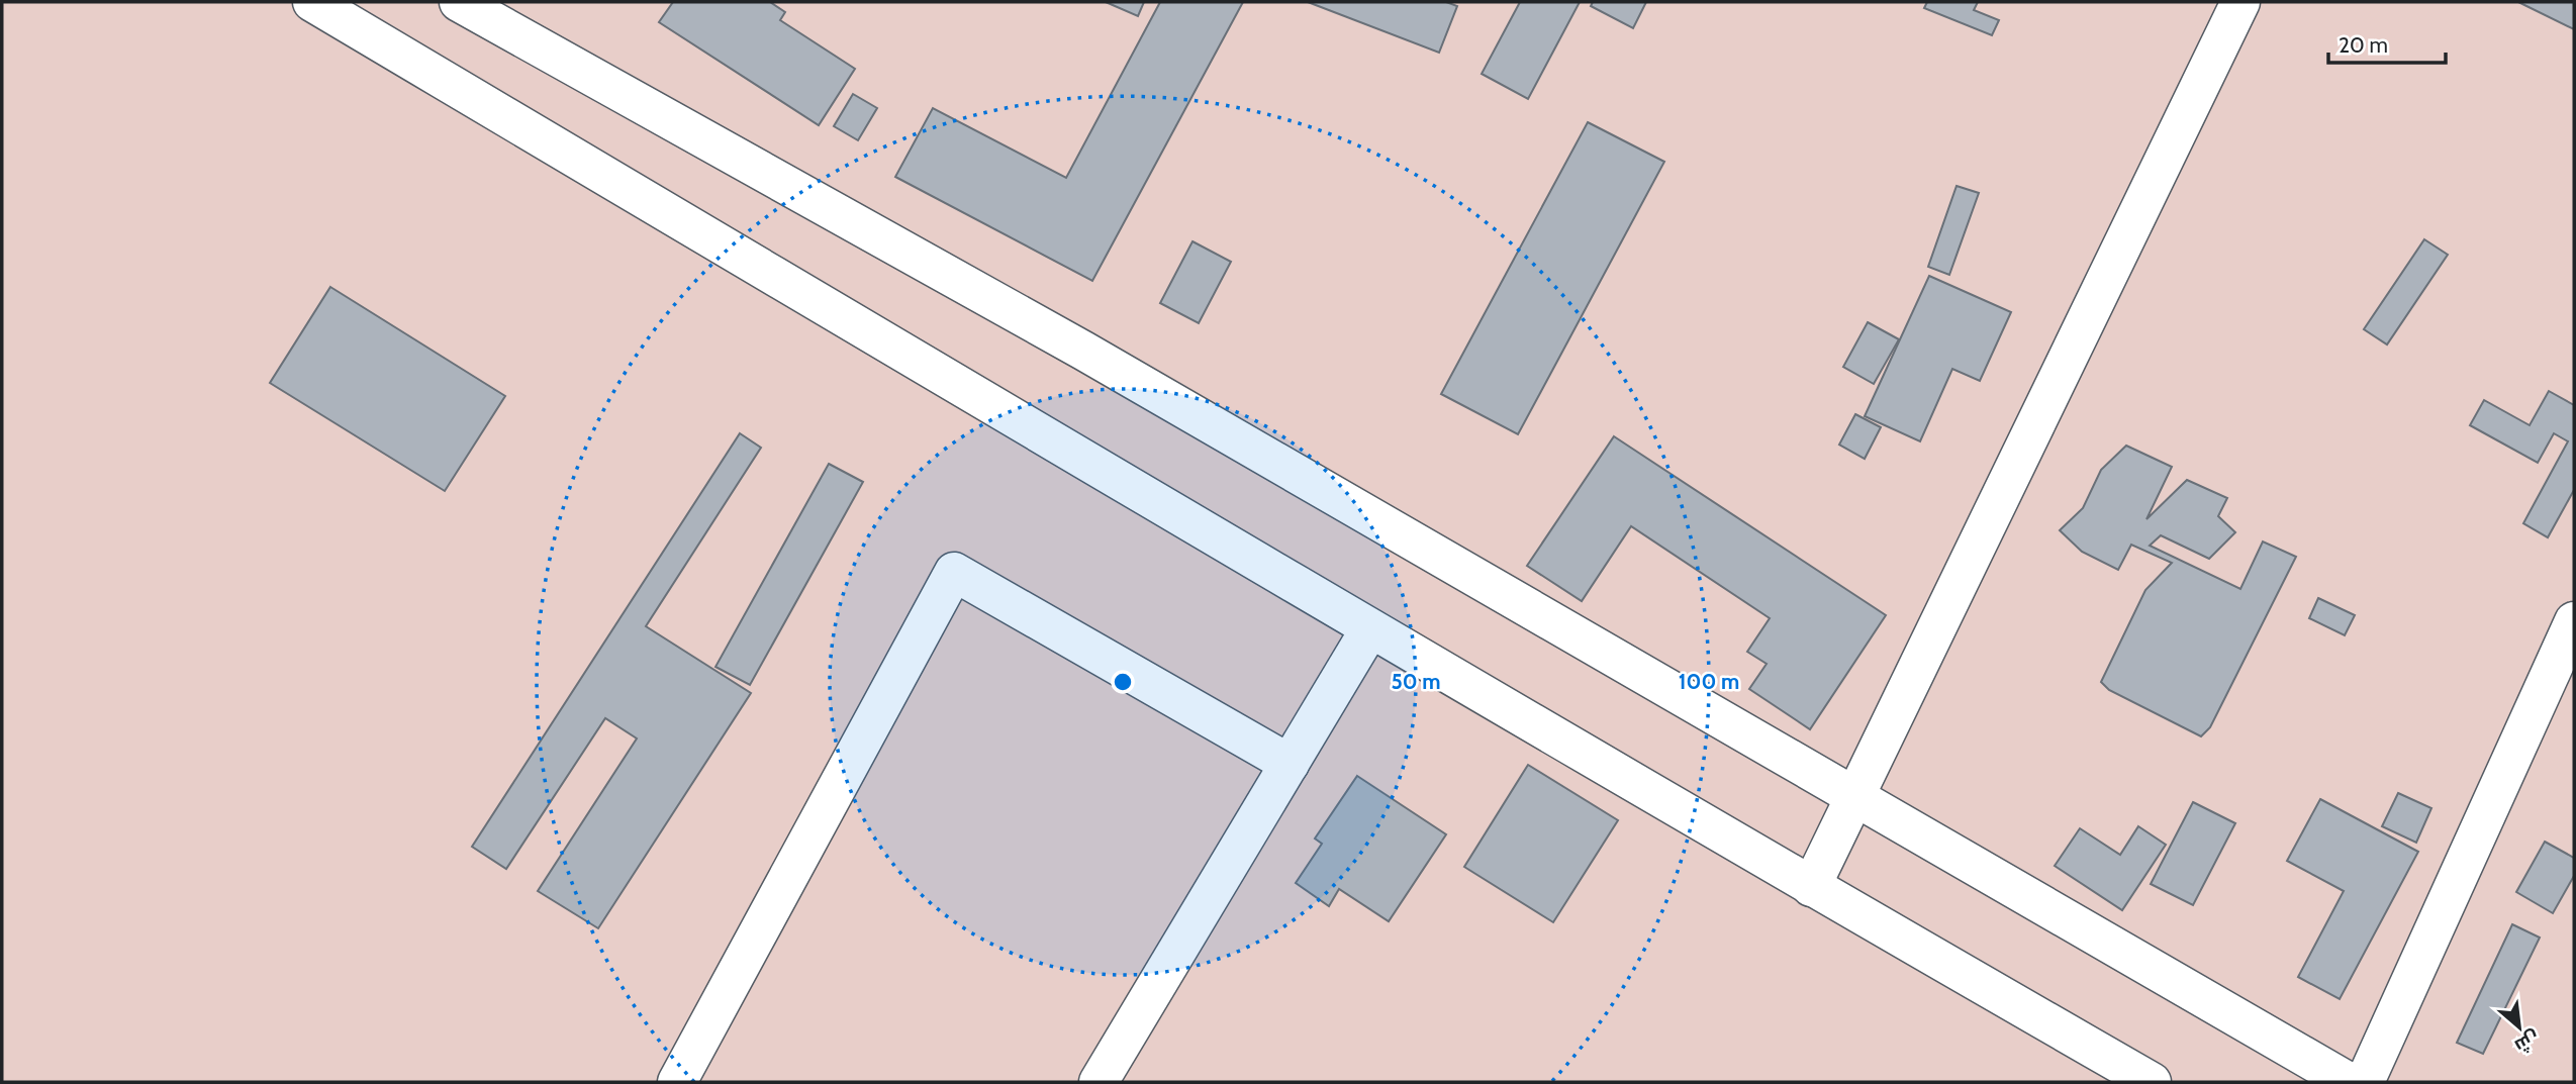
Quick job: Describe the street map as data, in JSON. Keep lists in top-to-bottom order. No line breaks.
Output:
{"scale_bar":"20 m","north":"bottom right","rings":["50 m","100 m"]}
